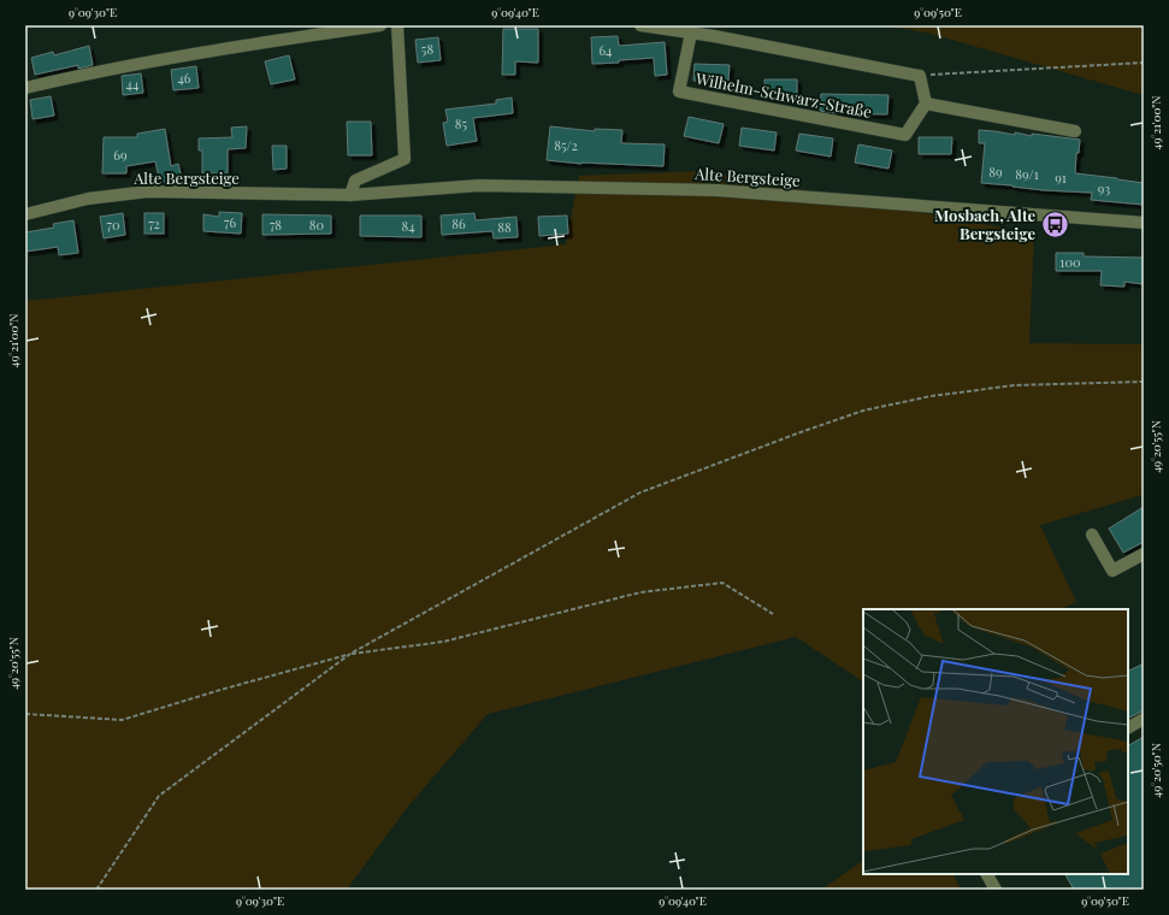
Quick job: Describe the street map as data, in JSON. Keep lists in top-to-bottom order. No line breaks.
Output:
{"streets":{"street":["Wilhelm-Schwarz-Straße","Alte Bergsteige"]},"places":{"bus stop":["Mosbach, Alte Bergsteige"]},"house_numbers":["58","64","46","44","85","85/2","69","89","89/1","91","93","76","72","86","70","78","80","84","88","100"],"coordinates":["9°09'30\"E","9°09'40\"E","9°09'50\"E","49°21'00\"N","49°20'55\"N","49°20'50\"N"]}
